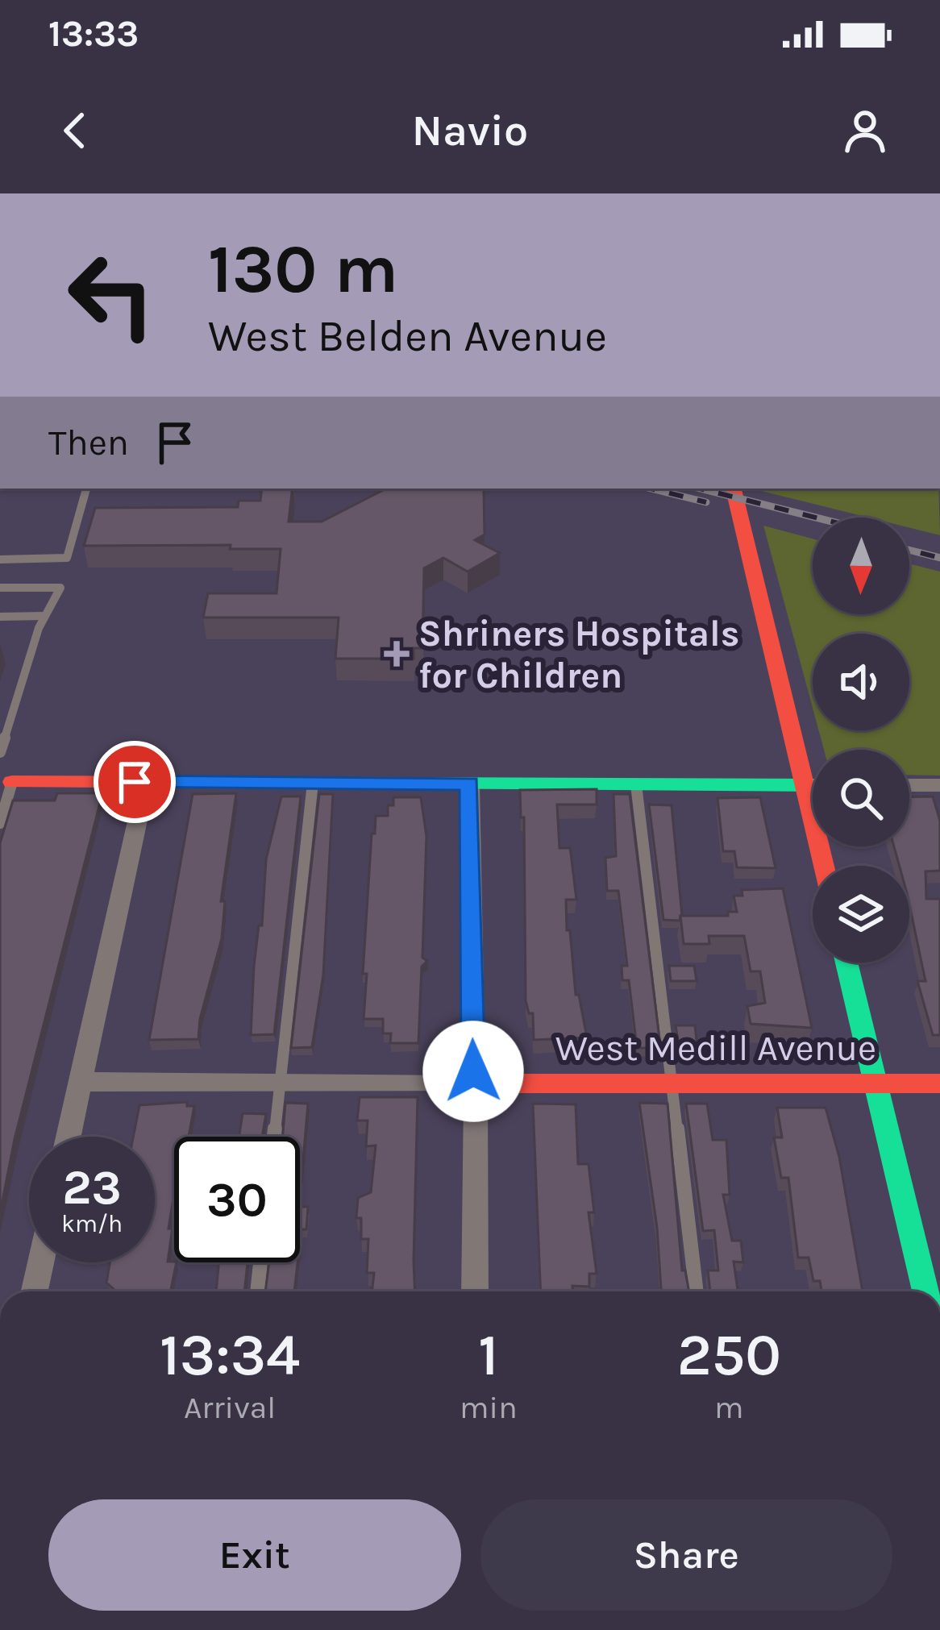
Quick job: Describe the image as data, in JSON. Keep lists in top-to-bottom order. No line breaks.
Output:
{"streets":{"street":["West Medill Avenue"]},"places":{"health":["Shriners Hospitals for Children"]},"north":"bottom","page":{"status":"13:33","header":"Navio","turn":["130 m","West Belden Avenue"],"then":"Then","speed":"23 km/h","limit":"30","eta":["13:34","Arrival","1","min","250","m"],"buttons":["Exit","Share"]}}
